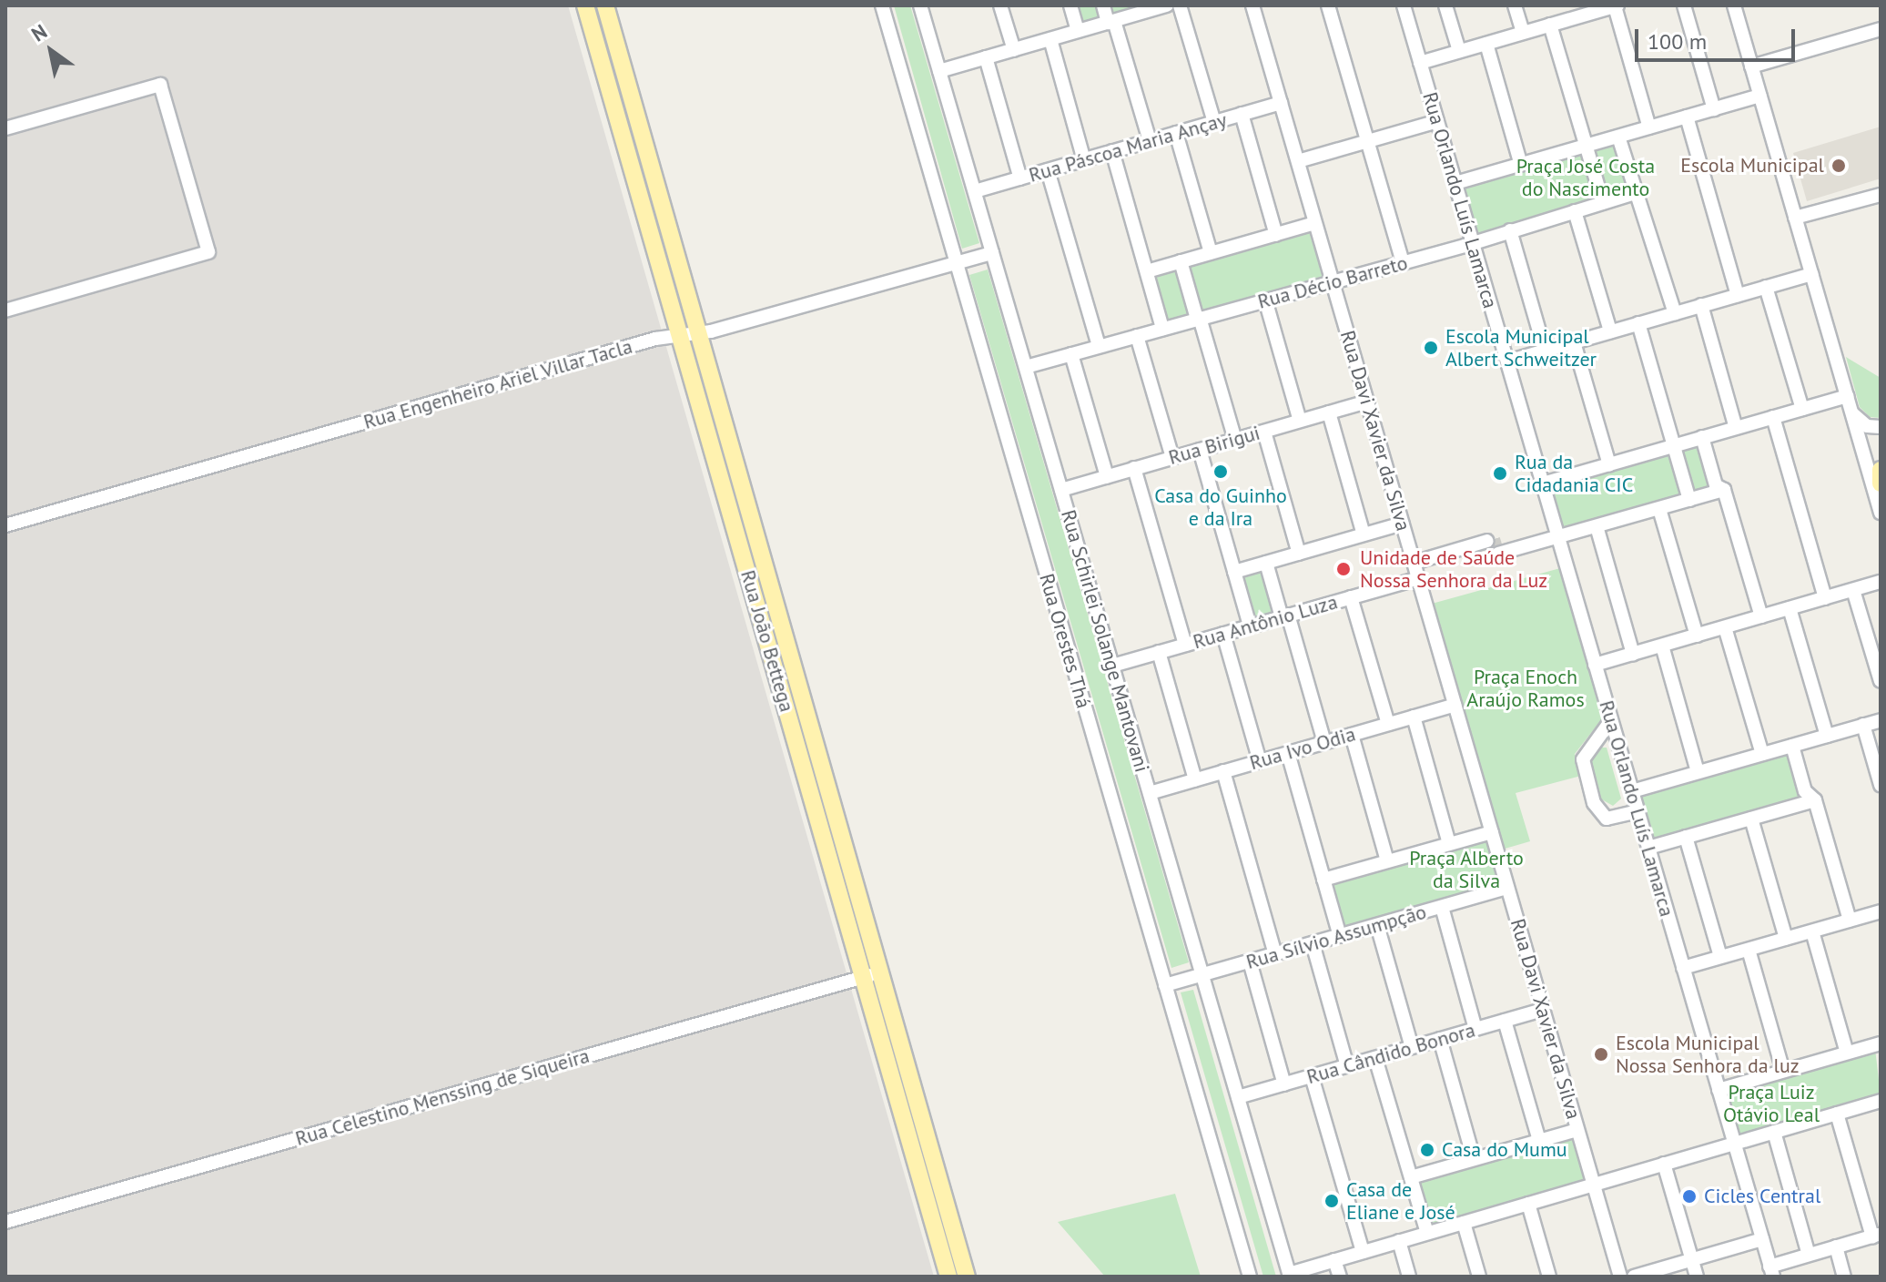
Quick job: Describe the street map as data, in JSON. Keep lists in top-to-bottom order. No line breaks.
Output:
{"streets":{"main road":["Rua João Bettega"],"street":["Rua Páscoa Maria Ançay","Rua Orlando Luís Lamarca","Rua Décio Barreto","Rua Engenheiro Ariel Villar Tacla","Rua Davi Xavier da Silva","Rua Birigui","Rua Antônio Luza","Rua Orestes Thá","Rua Schirlei Solange Mantovani","Rua Ivo Odia","Rua Sílvio Assumpção","Rua Cândido Bonora","Rua Celestino Menssing de Siqueira"]},"crossings":[["Rua Páscoa Maria Ançay","Rua Davi Xavier da Silva"],["Rua Páscoa Maria Ançay","Rua Schirlei Solange Mantovani"],["Rua Orlando Luís Lamarca","Rua Décio Barreto"],["Rua Décio Barreto","Rua Davi Xavier da Silva"],["Rua Décio Barreto","Rua Schirlei Solange Mantovani"],["Rua Engenheiro Ariel Villar Tacla","Rua João Bettega"],["Rua Engenheiro Ariel Villar Tacla","Rua Orestes Thá"],["Rua Engenheiro Ariel Villar Tacla","Rua Schirlei Solange Mantovani"],["Rua Davi Xavier da Silva","Rua Birigui"],["Rua Davi Xavier da Silva","Rua Antônio Luza"],["Rua Davi Xavier da Silva","Rua Ivo Odia"],["Rua Davi Xavier da Silva","Rua Sílvio Assumpção"],["Rua Davi Xavier da Silva","Rua Cândido Bonora"],["Rua Birigui","Rua Schirlei Solange Mantovani"],["Rua Antônio Luza","Rua Schirlei Solange Mantovani"],["Rua João Bettega","Rua Celestino Menssing de Siqueira"],["Rua Orestes Thá","Rua Sílvio Assumpção"],["Rua Schirlei Solange Mantovani","Rua Ivo Odia"],["Rua Schirlei Solange Mantovani","Rua Sílvio Assumpção"],["Rua Schirlei Solange Mantovani","Rua Cândido Bonora"]],"parks":["Praça José Costa do Nascimento","Praça Enoch Araújo Ramos","Praça Alberto da Silva","Praça Luiz Otávio Leal"],"places":["Escola Municipal","Escola Municipal Albert Schweitzer","Casa do Guinho e da Ira","Rua da Cidadania CIC","Unidade de Saúde Nossa Senhora da Luz","Escola Municipal Nossa Senhora da luz","Casa do Mumu","Cicles Central","Casa de Eliane e José"],"scale_bar":"100 m","north":"top left"}
